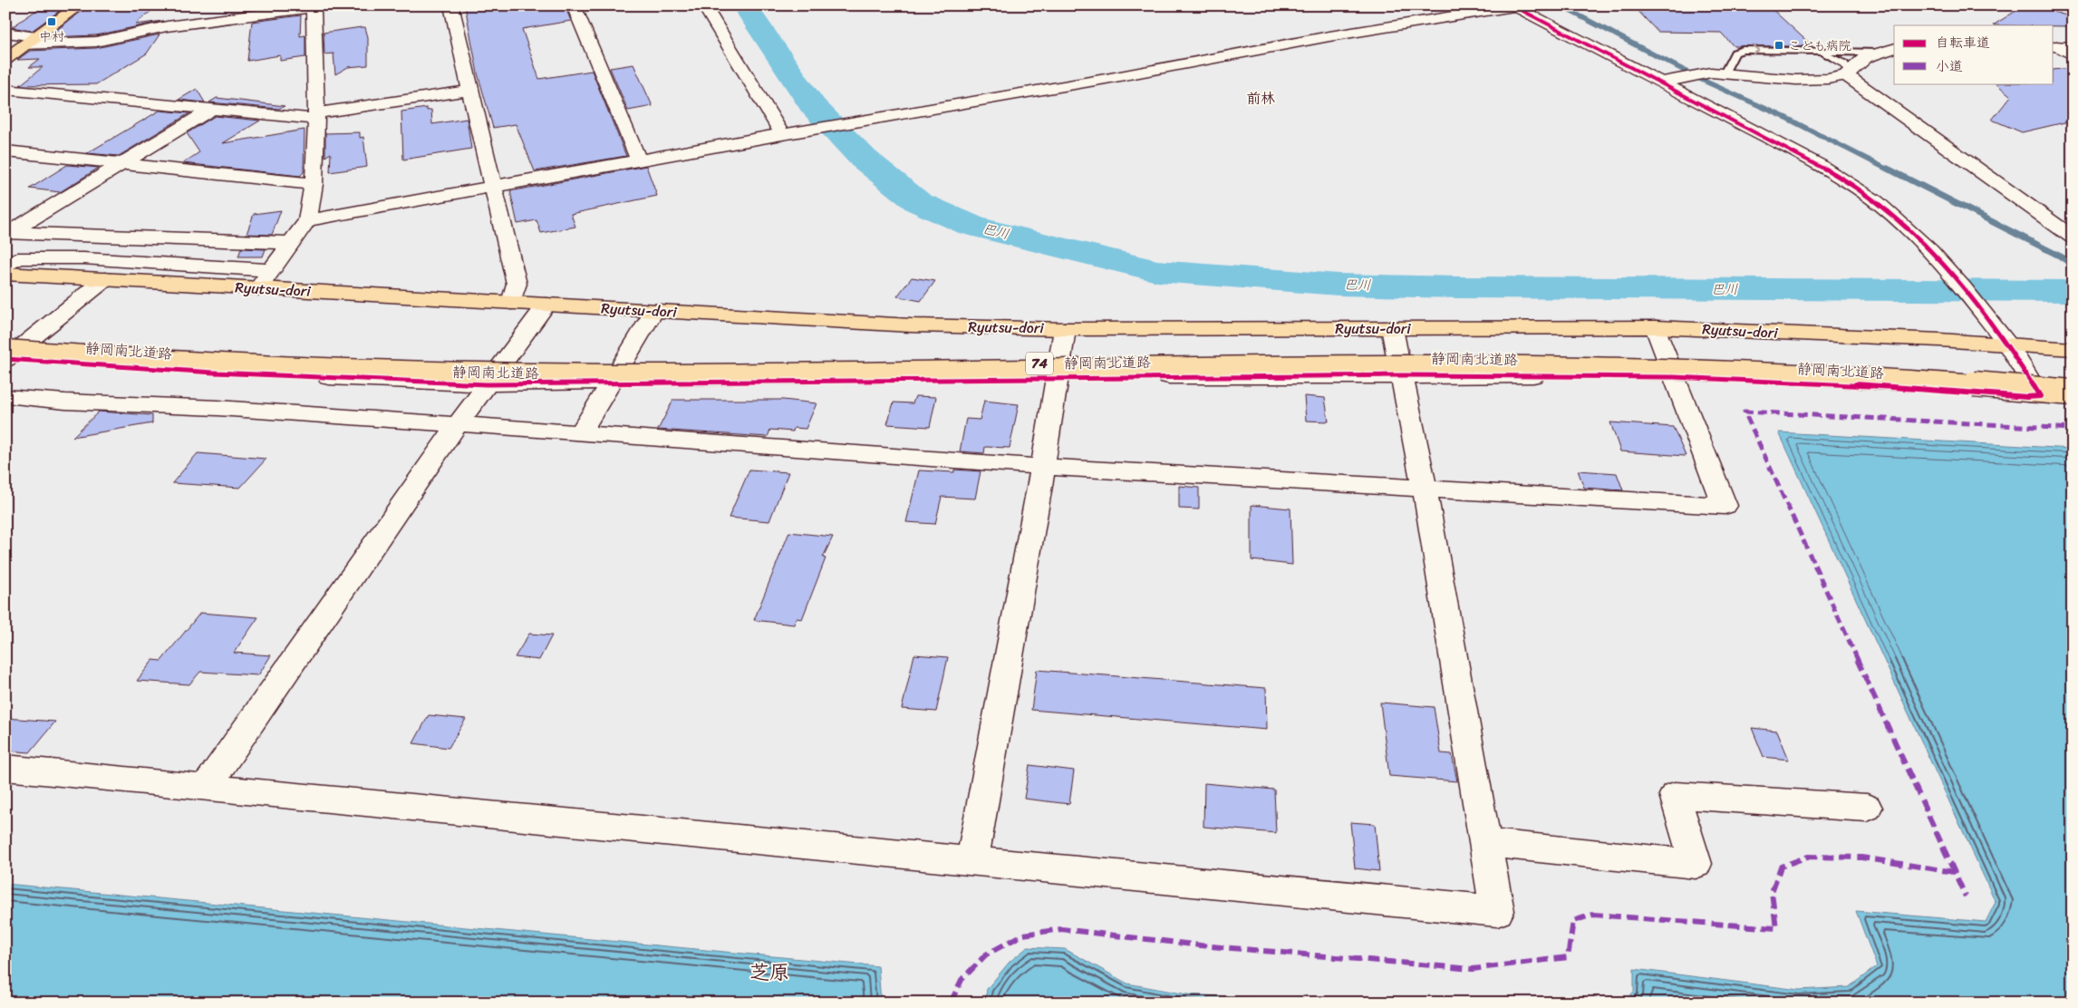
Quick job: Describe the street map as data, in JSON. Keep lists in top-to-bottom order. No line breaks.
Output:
{"streets":{"main road":["Ryutsu-dori","静岡南北道路","74"]},"districts":["前林","芝原"],"water":["巴川"],"places":{"transit":["中村","こども病院"]},"legend":["自転車道","小道"]}
